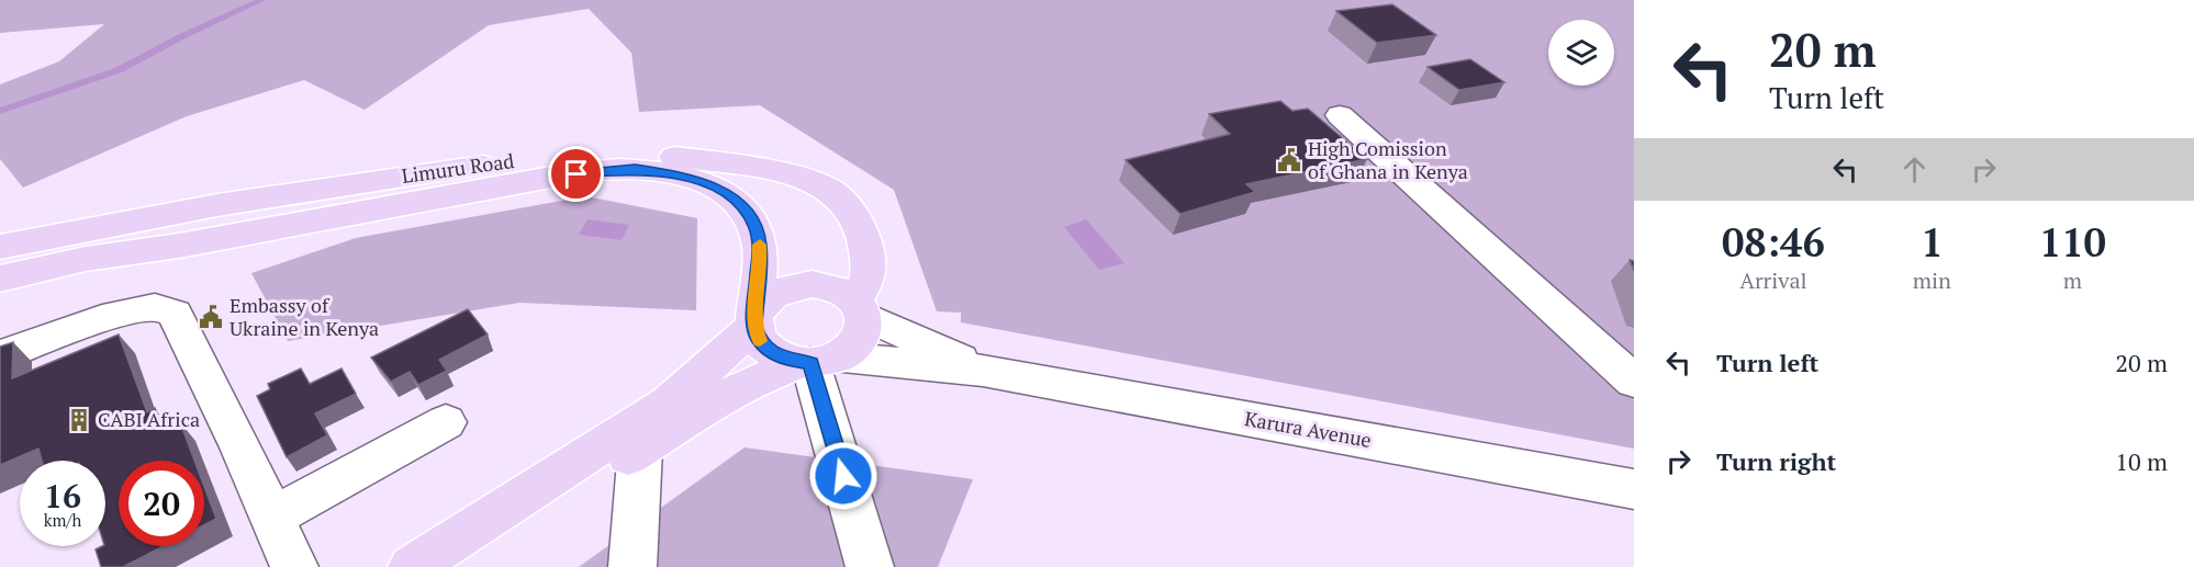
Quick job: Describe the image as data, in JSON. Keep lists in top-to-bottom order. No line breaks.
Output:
{"streets":{"main road":["Limuru Road"],"street":["Karura Avenue"]},"crossings":[["Limuru Road","Karura Avenue"]],"places":{"public building":["High Comission of Ghana in Kenya","Embassy of Ukraine in Kenya"],"building":["CABI Africa"]},"page":{"turn":["20 m","Turn left"],"eta":["08:46","Arrival","1","min","110","m"],"list":[{"name":"Turn left","value":"20 m"},{"name":"Turn right","value":"10 m"}],"speed":"16 km/h","limit":"20"}}
